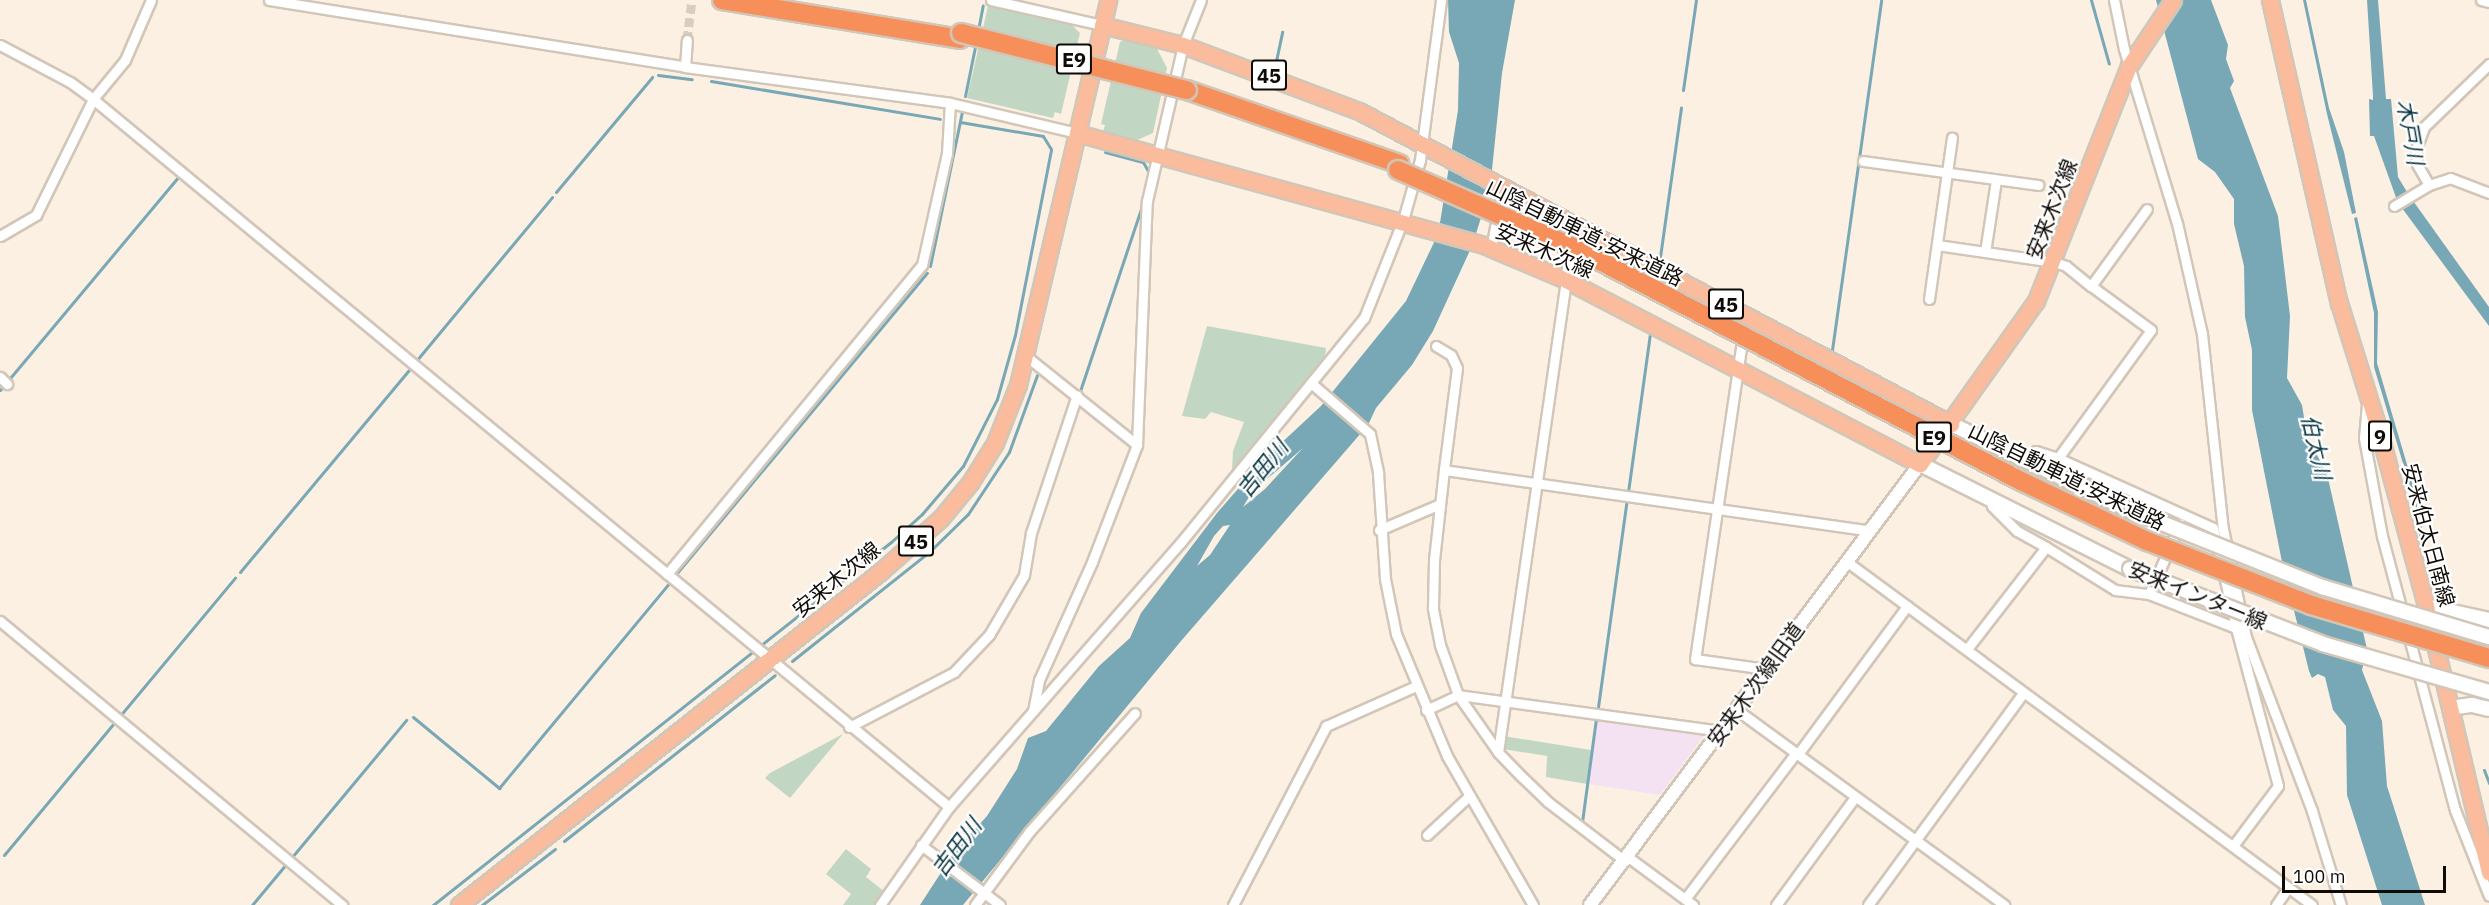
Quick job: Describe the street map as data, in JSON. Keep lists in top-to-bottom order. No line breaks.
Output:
{"streets":{"highway":["E9","山陰自動車道;安来道路"],"main road":["45","安来木次線","9","安来伯太日南線","安来インター線"],"street":["安来木次線旧道"]},"crossings":[["安来木次線","安来インター線"],["安来木次線","安来木次線旧道"],["安来インター線","安来木次線旧道"]],"water":["木戸川","伯太川","吉田川"],"scale_bar":"100 m"}
